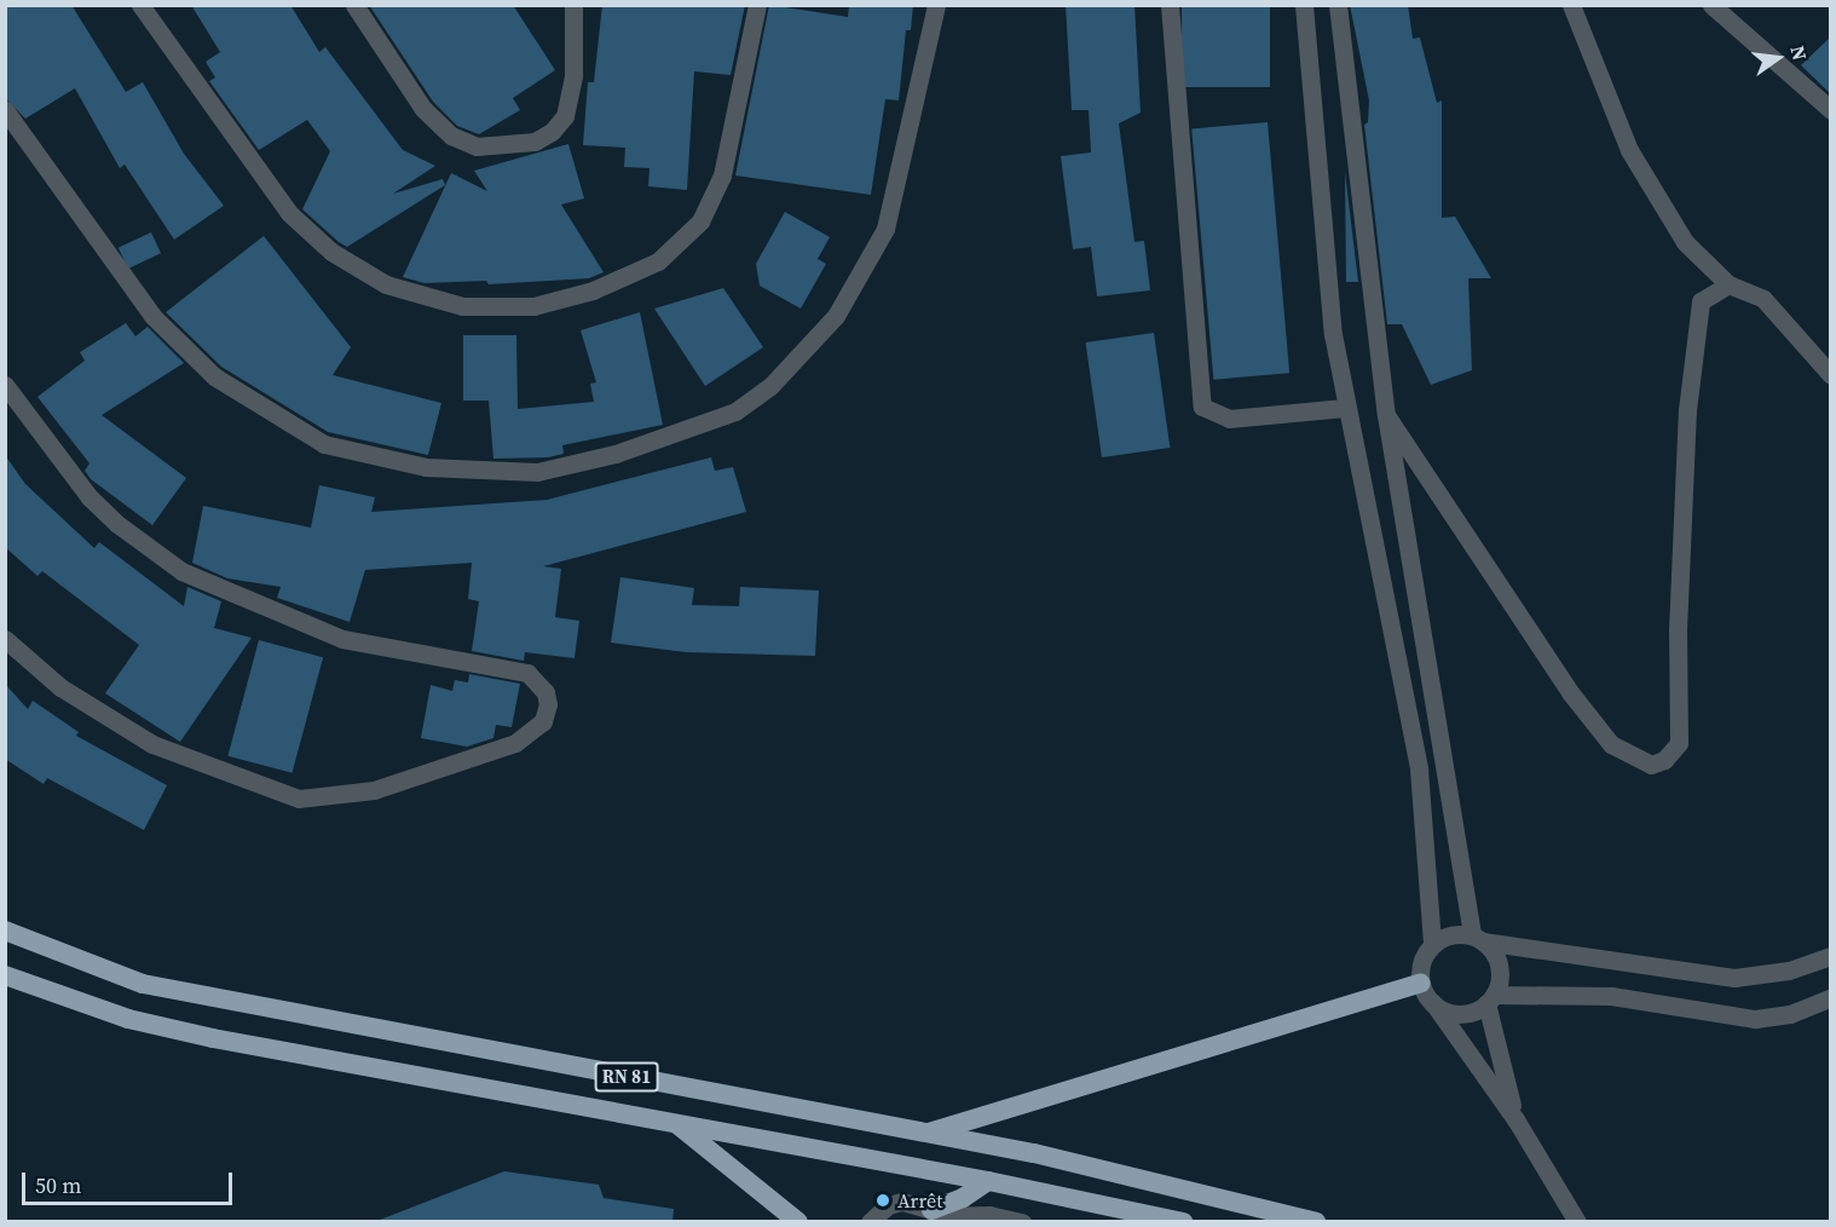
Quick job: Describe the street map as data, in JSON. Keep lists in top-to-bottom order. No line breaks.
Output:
{"streets":{"highway":["RN 81"]},"places":["Arrêt"],"scale_bar":"50 m","north":"right"}
